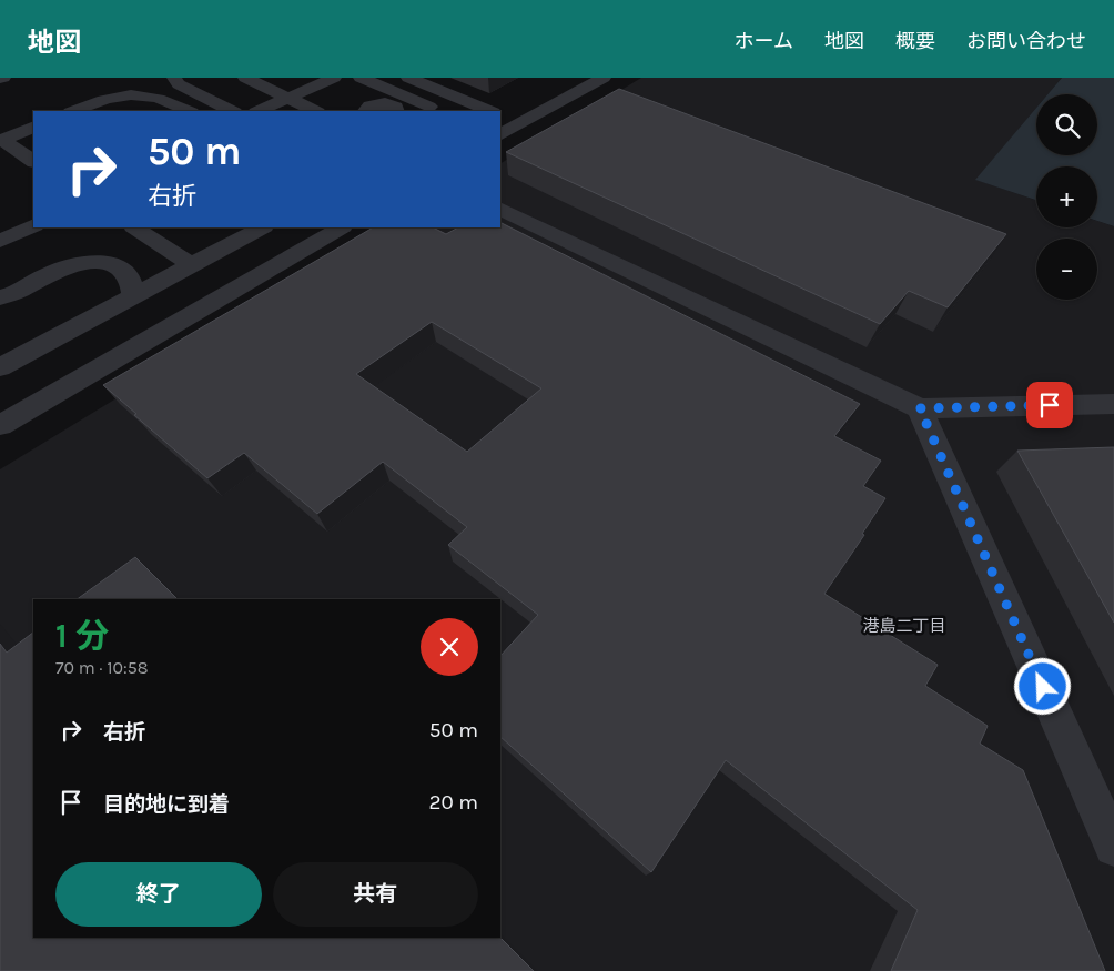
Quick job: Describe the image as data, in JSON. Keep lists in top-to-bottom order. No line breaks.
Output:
{"districts":["港島二丁目"],"page":{"header":"地図","nav":["ホーム","地図","概要","お問い合わせ"],"map_buttons":["+","−"],"turn":["50 m","右折"],"heading":["1 分","70 m · 10:58"],"list":[{"name":"右折","value":"50 m"},{"name":"目的地に到着","value":"20 m"}],"buttons":["終了","共有"]}}
